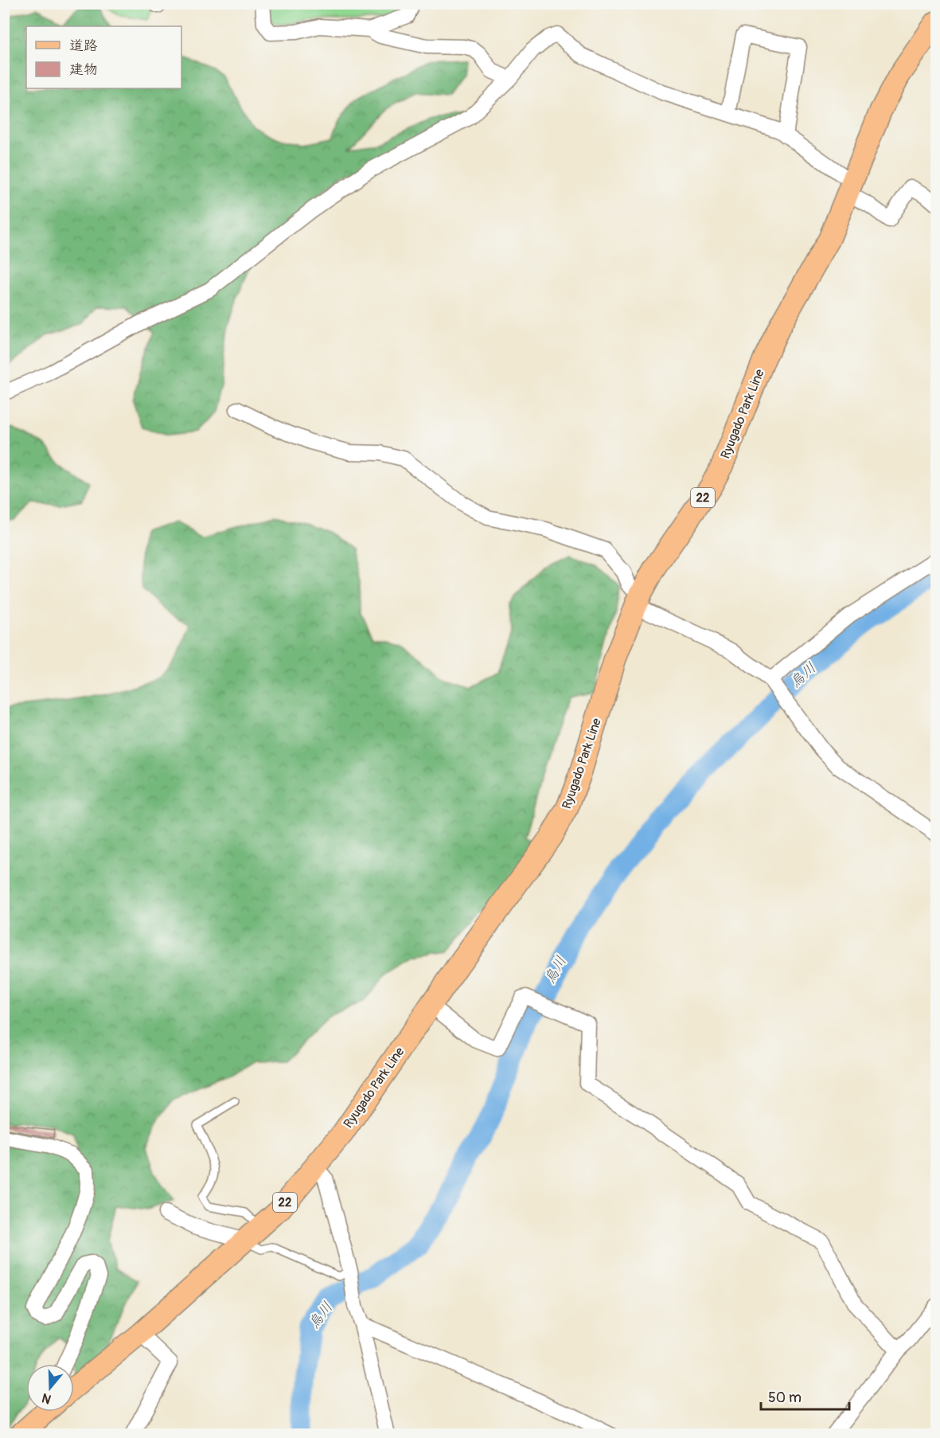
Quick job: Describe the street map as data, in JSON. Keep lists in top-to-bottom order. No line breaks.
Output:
{"streets":{"main road":["Ryugado Park Line","22"]},"water":["烏川"],"legend":["道路","建物"],"scale_bar":"50 m","north":"bottom"}
